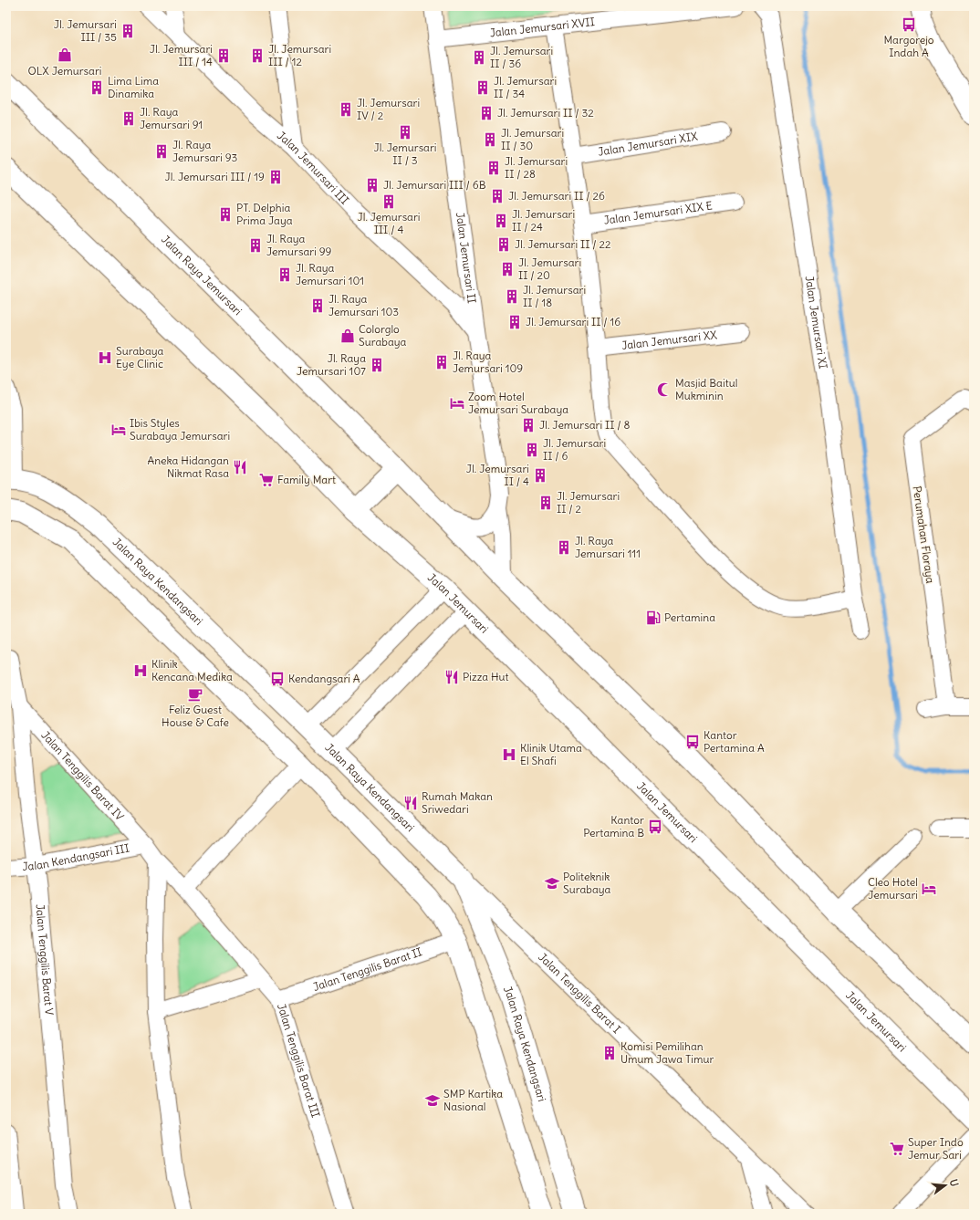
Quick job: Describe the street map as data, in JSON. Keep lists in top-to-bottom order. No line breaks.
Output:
{"streets":{"main road":["Jalan Raya Jemursari","Jalan Raya Kendangsari","Jalan Jemursari"],"street":["Jalan Jemursari XVII","Jalan Jemursari XIX","Jalan Jemursari III","Jalan Jemursari XIX E","Jalan Jemursari II","Jalan Jemursari XI","Jalan Jemursari XX","Perumahan Floraya","Jalan Tenggilis Barat IV","Jalan Kendangsari III","Jalan Tenggilis Barat V","Jalan Tenggilis Barat II","Jalan Tenggilis Barat I","Jalan Tenggilis Barat III"]},"crossings":[["Jalan Jemursari XVII","Jalan Jemursari II"],["Jalan Jemursari III","Jalan Jemursari II"],["Jalan Raya Kendangsari","Jalan Tenggilis Barat I"],["Jalan Tenggilis Barat IV","Jalan Kendangsari III"],["Jalan Tenggilis Barat IV","Jalan Tenggilis Barat V"],["Jalan Tenggilis Barat IV","Jalan Tenggilis Barat III"],["Jalan Kendangsari III","Jalan Tenggilis Barat V"],["Jalan Kendangsari III","Jalan Tenggilis Barat III"],["Jalan Tenggilis Barat II","Jalan Tenggilis Barat III"]],"places":{"bus stop":["Margorejo Indah A","Kendangsari A","Kantor Pertamina A","Kantor Pertamina B"],"building":["Jl. Jemursari III / 35","Jl. Jemursari III / 14","Jl. Jemursari III / 12","Jl. Jemursari II / 36","Lima Lima Dinamika","Jl. Jemursari II / 34","Jl. Jemursari IV / 2","Jl. Jemursari II / 32","Jl. Raya Jemursari 91","Jl. Jemursari II / 3","Jl. Jemursari II / 30","Jl. Raya Jemursari 93","Jl. Jemursari II / 28","Jl. Jemursari III / 19","Jl. Jemursari III / 6B","Jl. Jemursari II / 26","Jl. Jemursari III / 4","PT. Delphia Prima Jaya","Jl. Jemursari II / 24","Jl. Jemursari II / 22","Jl. Raya Jemursari 99","Jl. Jemursari II / 20","Jl. Raya Jemursari 101","Jl. Jemursari II / 18","Jl. Raya Jemursari 103","Jl. Jemursari II / 16","Jl. Raya Jemursari 109","Jl. Raya Jemursari 107","Jl. Jemursari II / 8","Jl. Jemursari II / 6","Jl. Jemursari II / 4","Jl. Jemursari II / 2","Jl. Raya Jemursari 111","Komisi Pemilihan Umum Jawa Timur"],"shop":["OLX Jemursari","Colorglo Surabaya"],"hospital":["Surabaya Eye Clinic","Klinik Kencana Medika","Klinik Utama El Shafi"],"mosque":["Masjid Baitul Mukminin"],"hotel":["Zoom Hotel Jemursari Surabaya","Ibis Styles Surabaya Jemursari","Cleo Hotel Jemursari"],"restaurant":["Aneka Hidangan Nikmat Rasa","Pizza Hut","Rumah Makan Sriwedari"],"supermarket":["Family Mart","Super Indo Jemur Sari"],"fuel station":["Pertamina"],"cafe":["Feliz Guest House & Cafe"],"school or university":["Politeknik Surabaya","SMP Kartika Nasional"]},"north":"right"}
